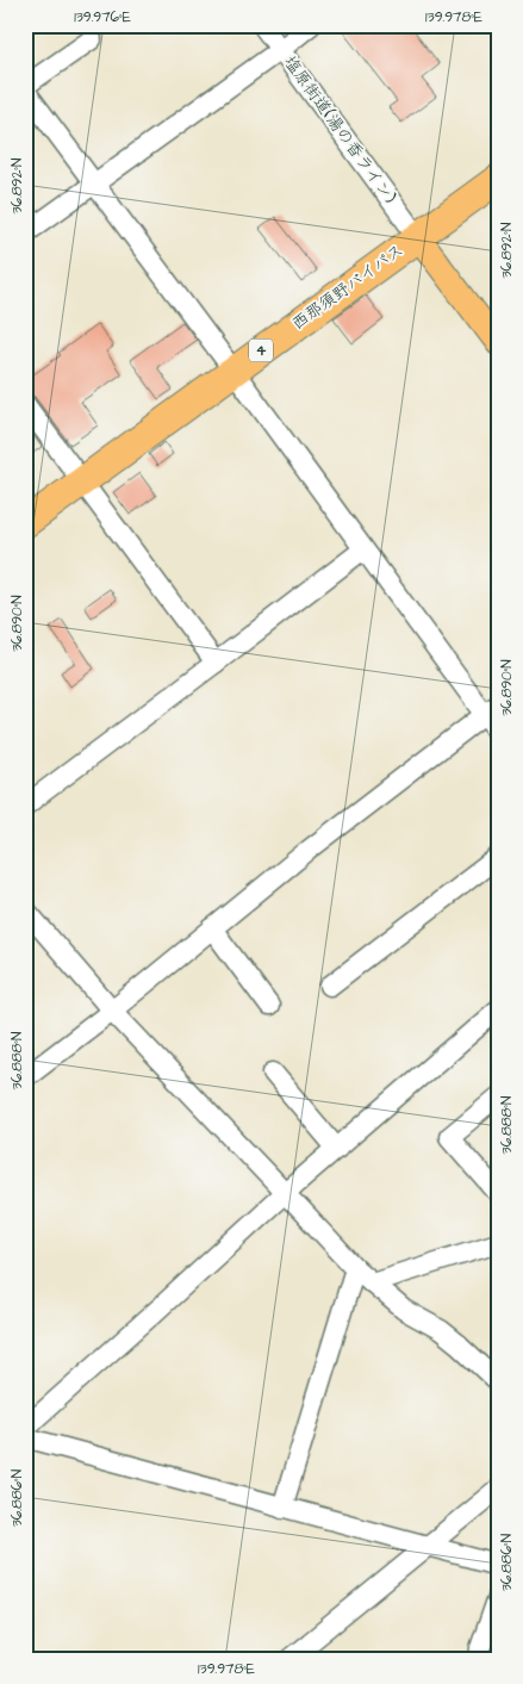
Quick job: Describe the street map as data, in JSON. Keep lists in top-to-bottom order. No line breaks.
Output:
{"streets":{"highway":["西那須野バイパス","4"],"street":["塩原街道(湯の香ライン)"]},"crossings":[["塩原街道(湯の香ライン)","西那須野バイパス"]],"coordinates":["139.976°E","139.978°E","36.892°N","36.890°N","36.888°N","36.886°N"]}
